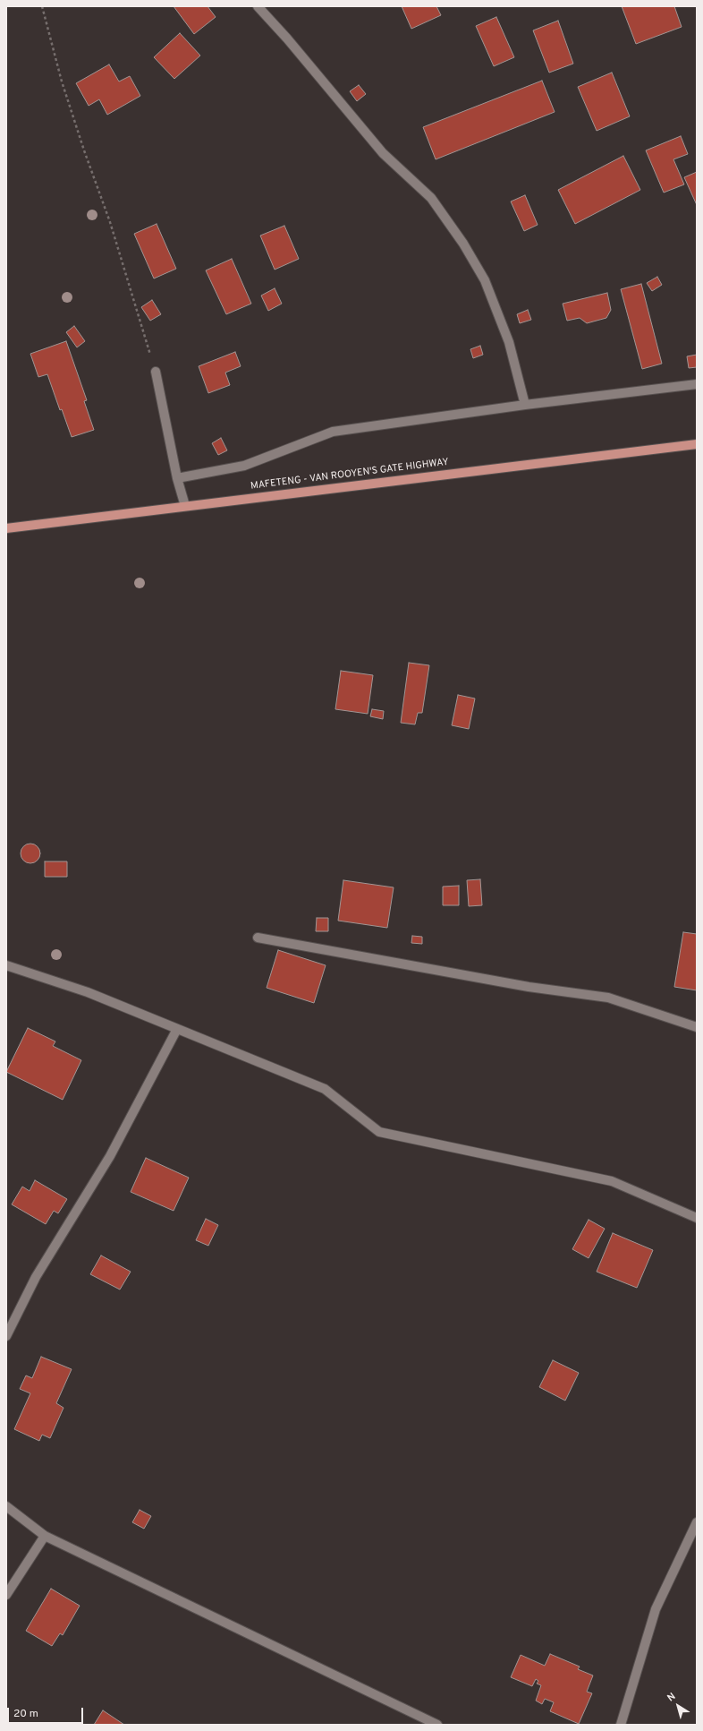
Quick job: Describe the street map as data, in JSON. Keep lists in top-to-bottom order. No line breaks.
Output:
{"streets":{"main road":["MAFETENG - VAN ROOYEN'S GATE HIGHWAY"]},"scale_bar":"20 m","north":"top left"}
